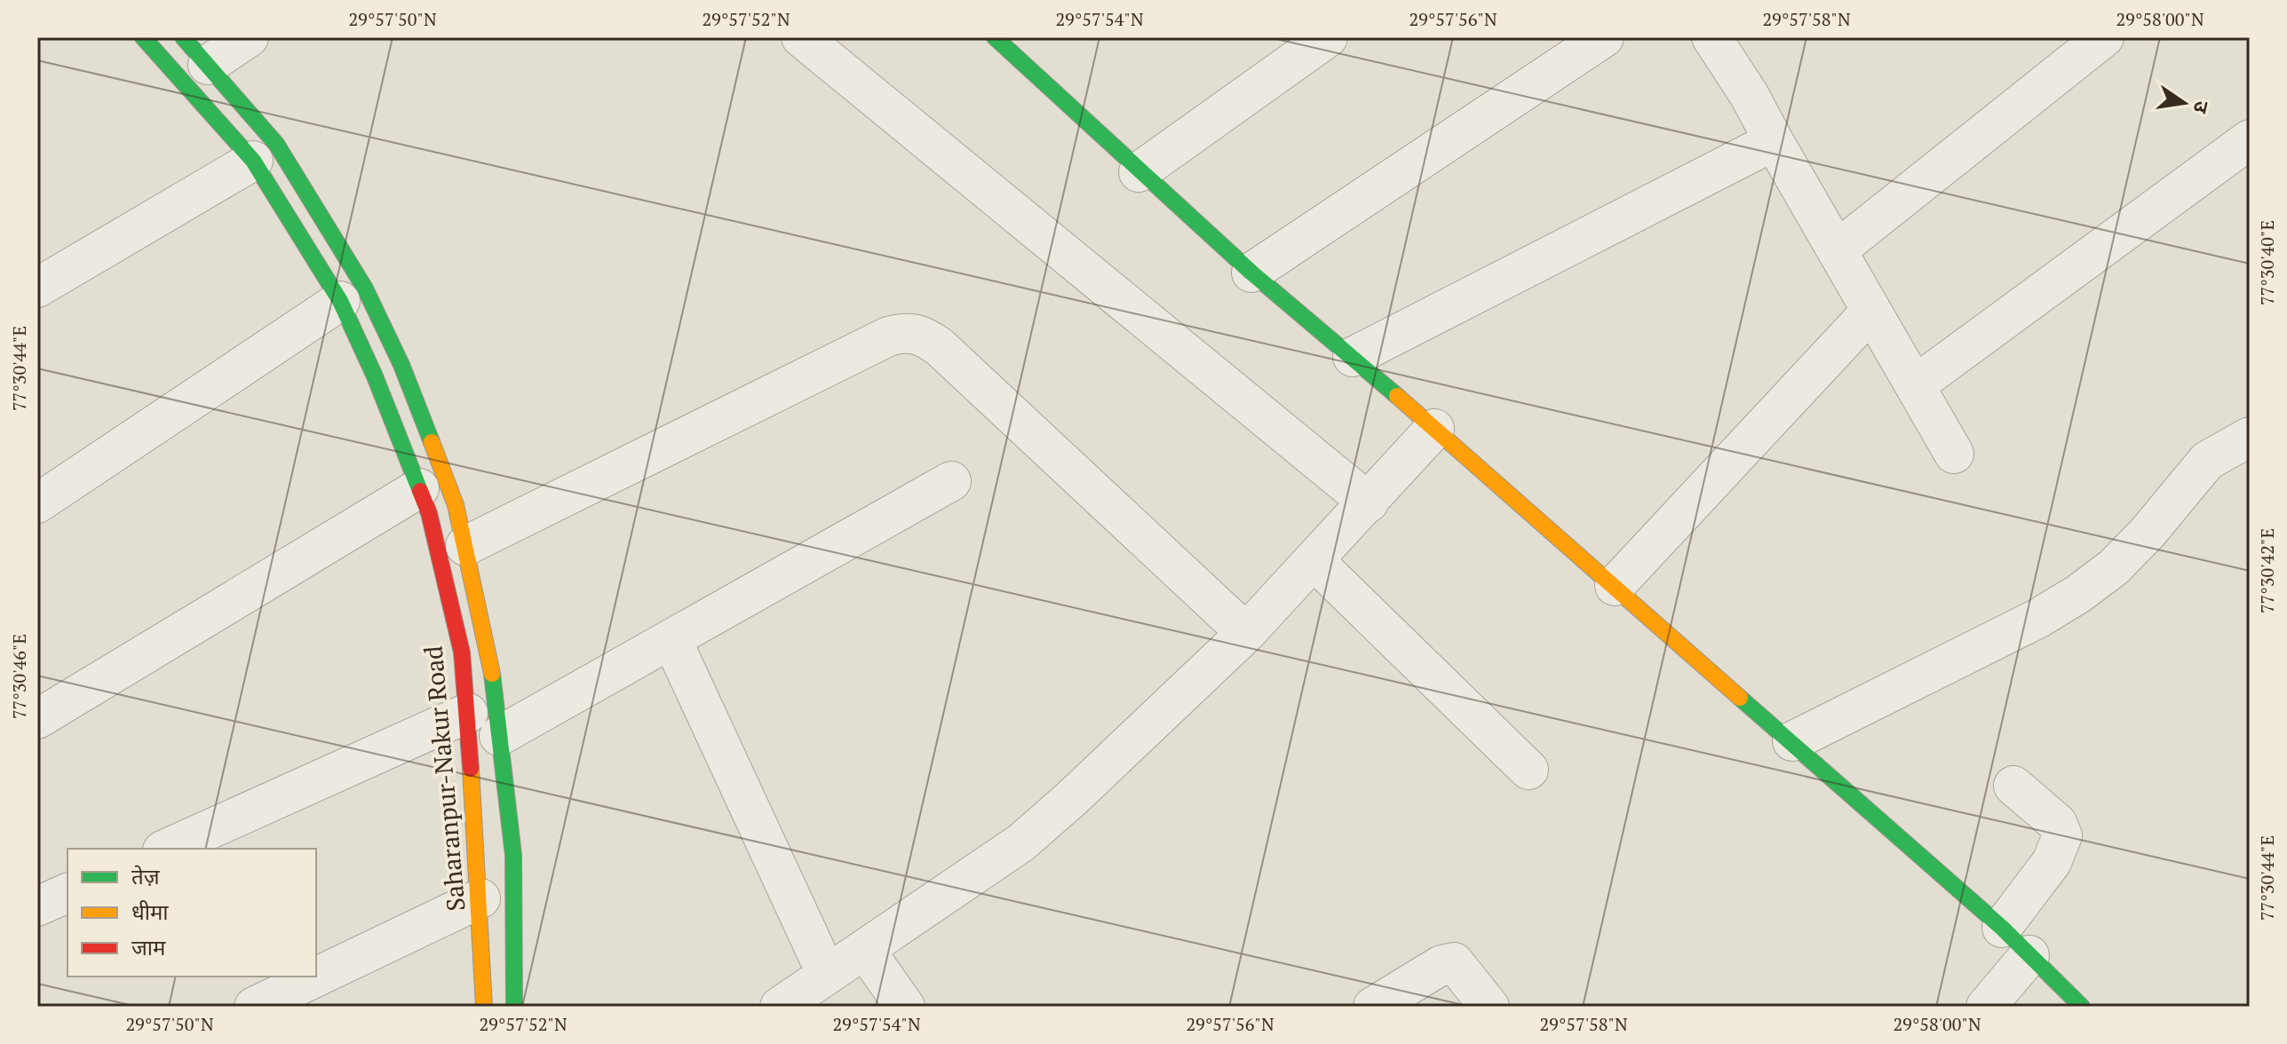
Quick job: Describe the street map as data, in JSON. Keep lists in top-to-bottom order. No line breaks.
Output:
{"streets":{"main road":["Saharanpur-Nakur Road"]},"legend":["तेज़","धीमा","जाम"],"north":"right","coordinates":["29°57'50\"N","29°57'52\"N","29°57'54\"N","29°57'56\"N","29°57'58\"N","29°58'00\"N","77°30'40\"E","77°30'44\"E","77°30'42\"E","77°30'46\"E"]}
